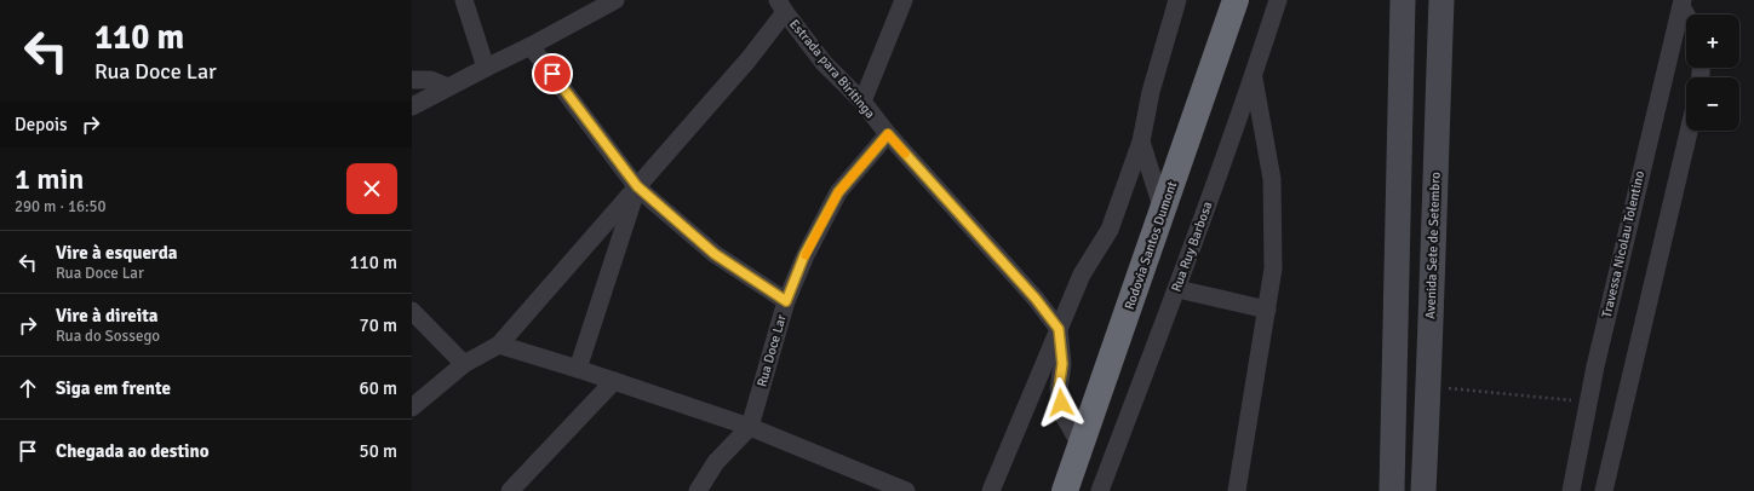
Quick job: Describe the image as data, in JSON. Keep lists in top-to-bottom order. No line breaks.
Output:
{"streets":{"highway":["Rodovia Santos Dumont"],"main road":["Avenida Sete de Setembro"],"street":["Estrada para Biritinga","Travessa Nicolau Tolentino","Rua Ruy Barbosa","Rua Doce Lar"]},"crossings":[["Estrada para Biritinga","Rua Doce Lar"]],"page":{"turn":["110 m","Rua Doce Lar"],"map_buttons":["+","−"],"then":"Depois","heading":["1 min","290 m · 16:50"],"list":[{"name":"Vire à esquerda","note":"Rua Doce Lar","value":"110 m"},{"name":"Vire à direita","note":"Rua do Sossego","value":"70 m"},{"name":"Siga em frente","value":"60 m"},{"name":"Chegada ao destino","value":"50 m"}]}}
